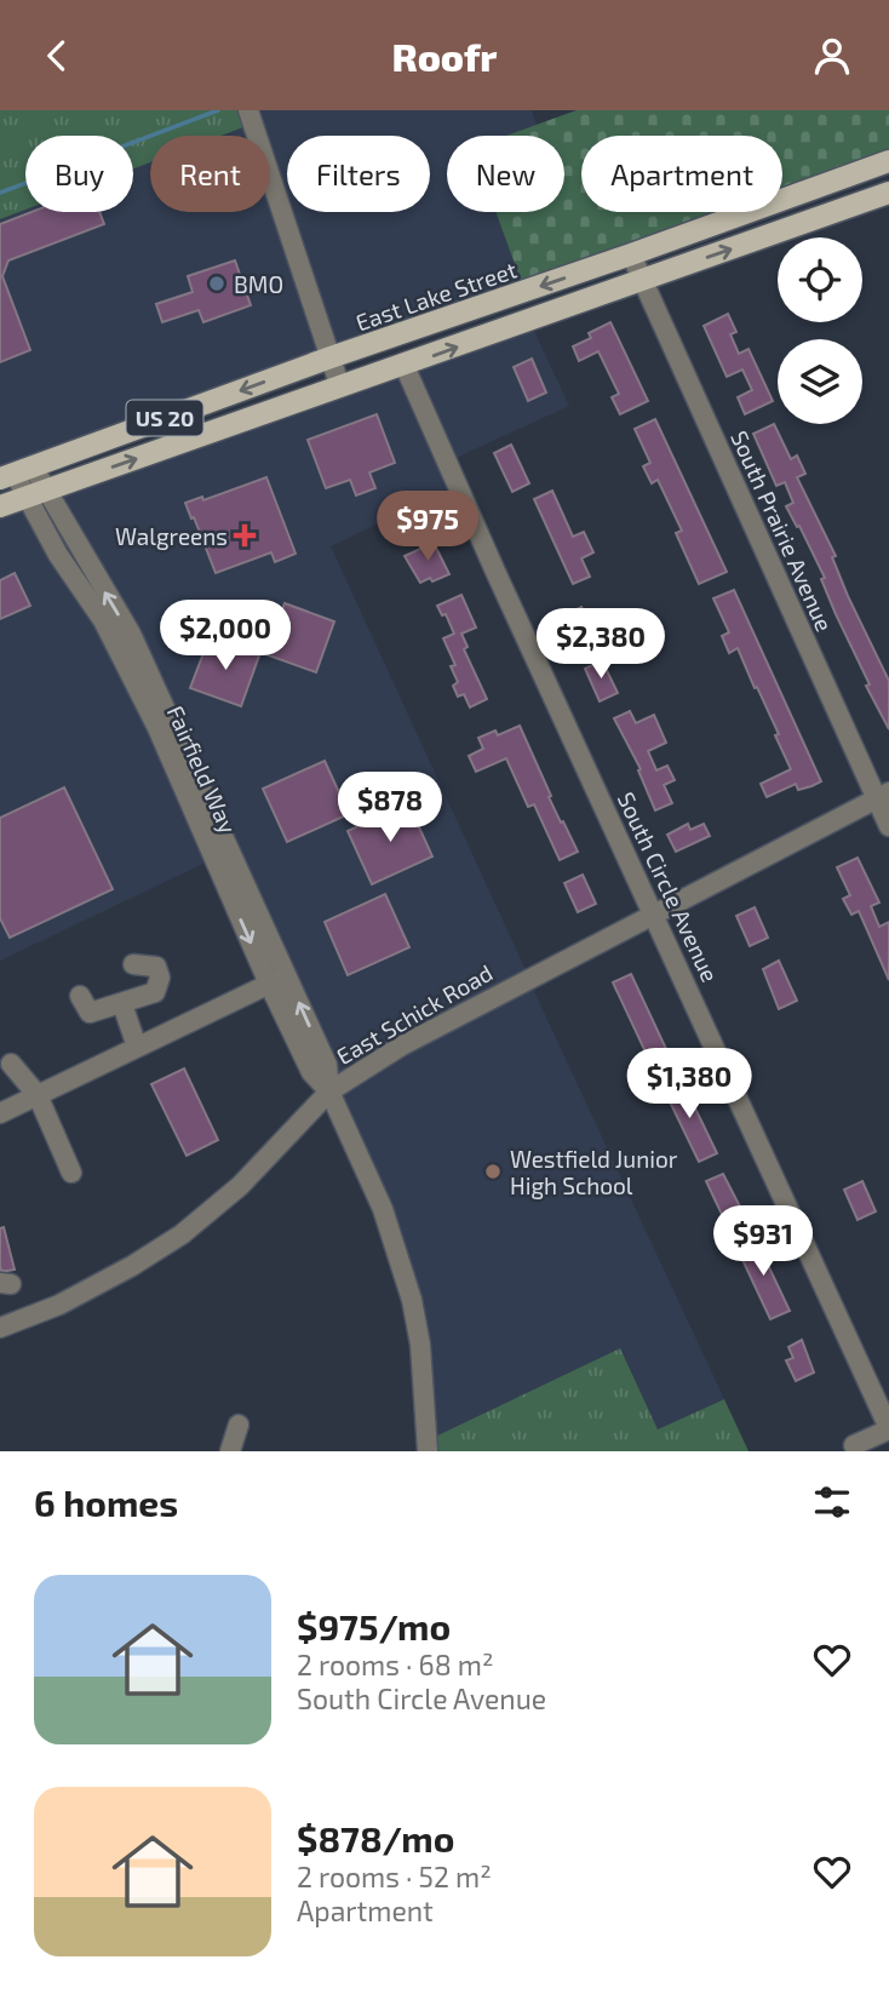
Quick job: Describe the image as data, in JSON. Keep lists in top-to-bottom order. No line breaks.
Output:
{"streets":{"main road":["East Lake Street","US 20"],"street":["South Prairie Avenue","Fairfield Way","South Circle Avenue","East Schick Road"]},"crossings":[["East Lake Street","South Prairie Avenue"],["East Lake Street","Fairfield Way"],["US 20","South Prairie Avenue"],["US 20","Fairfield Way"],["US 20","South Circle Avenue"],["South Prairie Avenue","East Schick Road"],["Fairfield Way","East Schick Road"],["South Circle Avenue","East Schick Road"]],"places":{"other":["BMO","Westfield Junior High School"],"health":["Walgreens"]},"page":{"header":"Roofr","chip":["Buy","Rent","Filters","New","Apartment"],"price":["$975","$2,000","$2,380","$878","$1,380","$931"],"heading":"6 homes","list":[{"name":"$975/mo","note":"2 rooms · 68 m² · South Circle Avenue"},{"name":"$878/mo","note":"2 rooms · 52 m² · Apartment"}]}}
